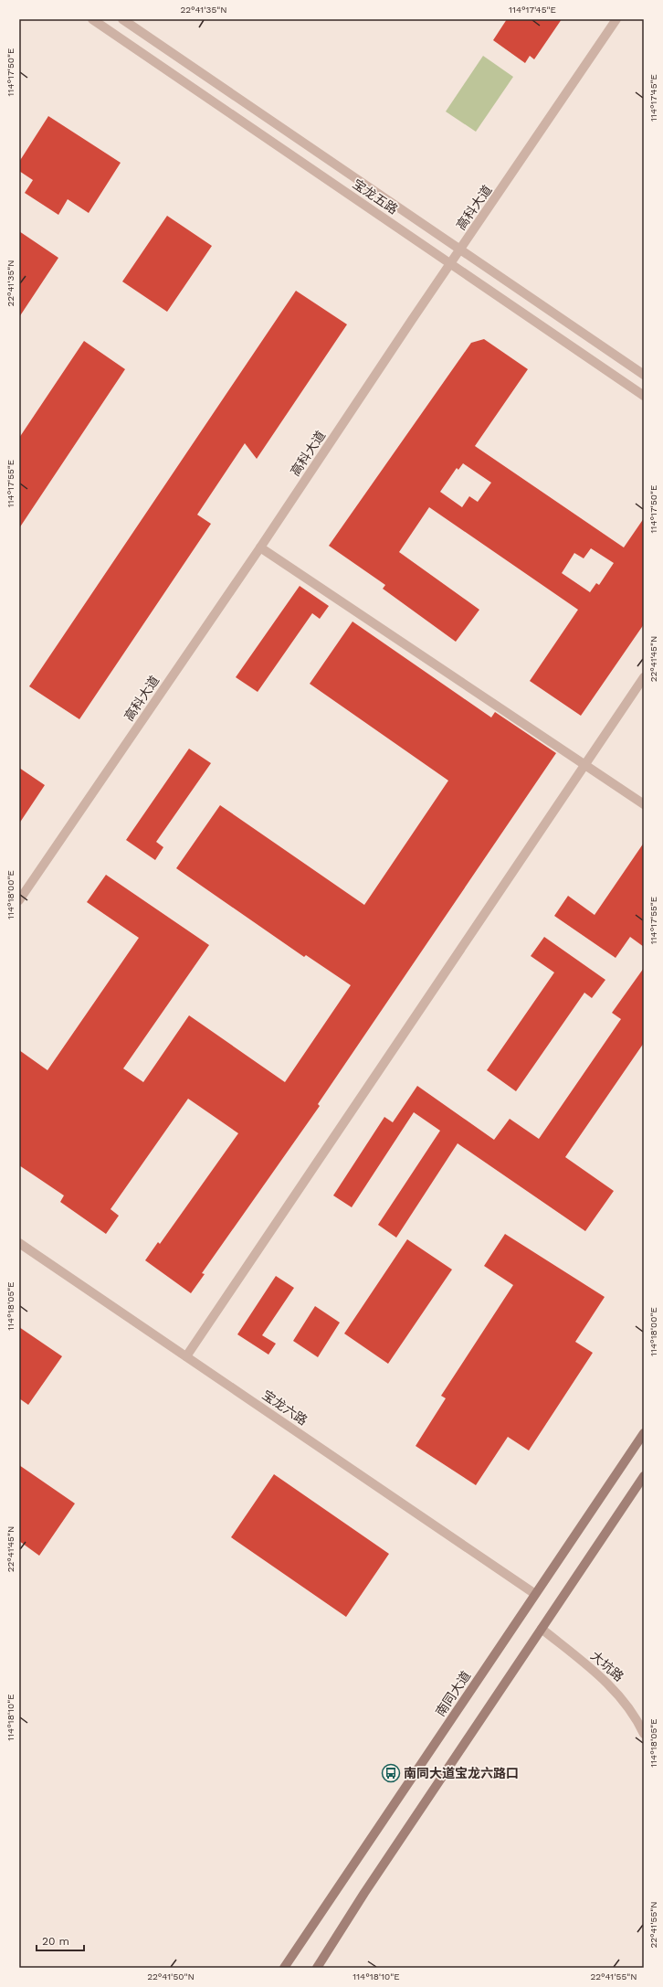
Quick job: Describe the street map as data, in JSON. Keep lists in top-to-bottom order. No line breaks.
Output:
{"streets":{"main road":["南同大道"],"street":["宝龙五路","高科大道","宝龙六路","大坑路"]},"crossings":[["宝龙五路","高科大道"],["宝龙六路","南同大道"]],"places":{"bus stop":["南同大道宝龙六路口"]},"scale_bar":"20 m","coordinates":["22°41'35\"N","114°17'45\"E","114°17'50\"E","114°17'55\"E","22°41'45\"N","114°18'00\"E","114°18'05\"E","114°18'10\"E","22°41'55\"N","22°41'50\"N"]}
